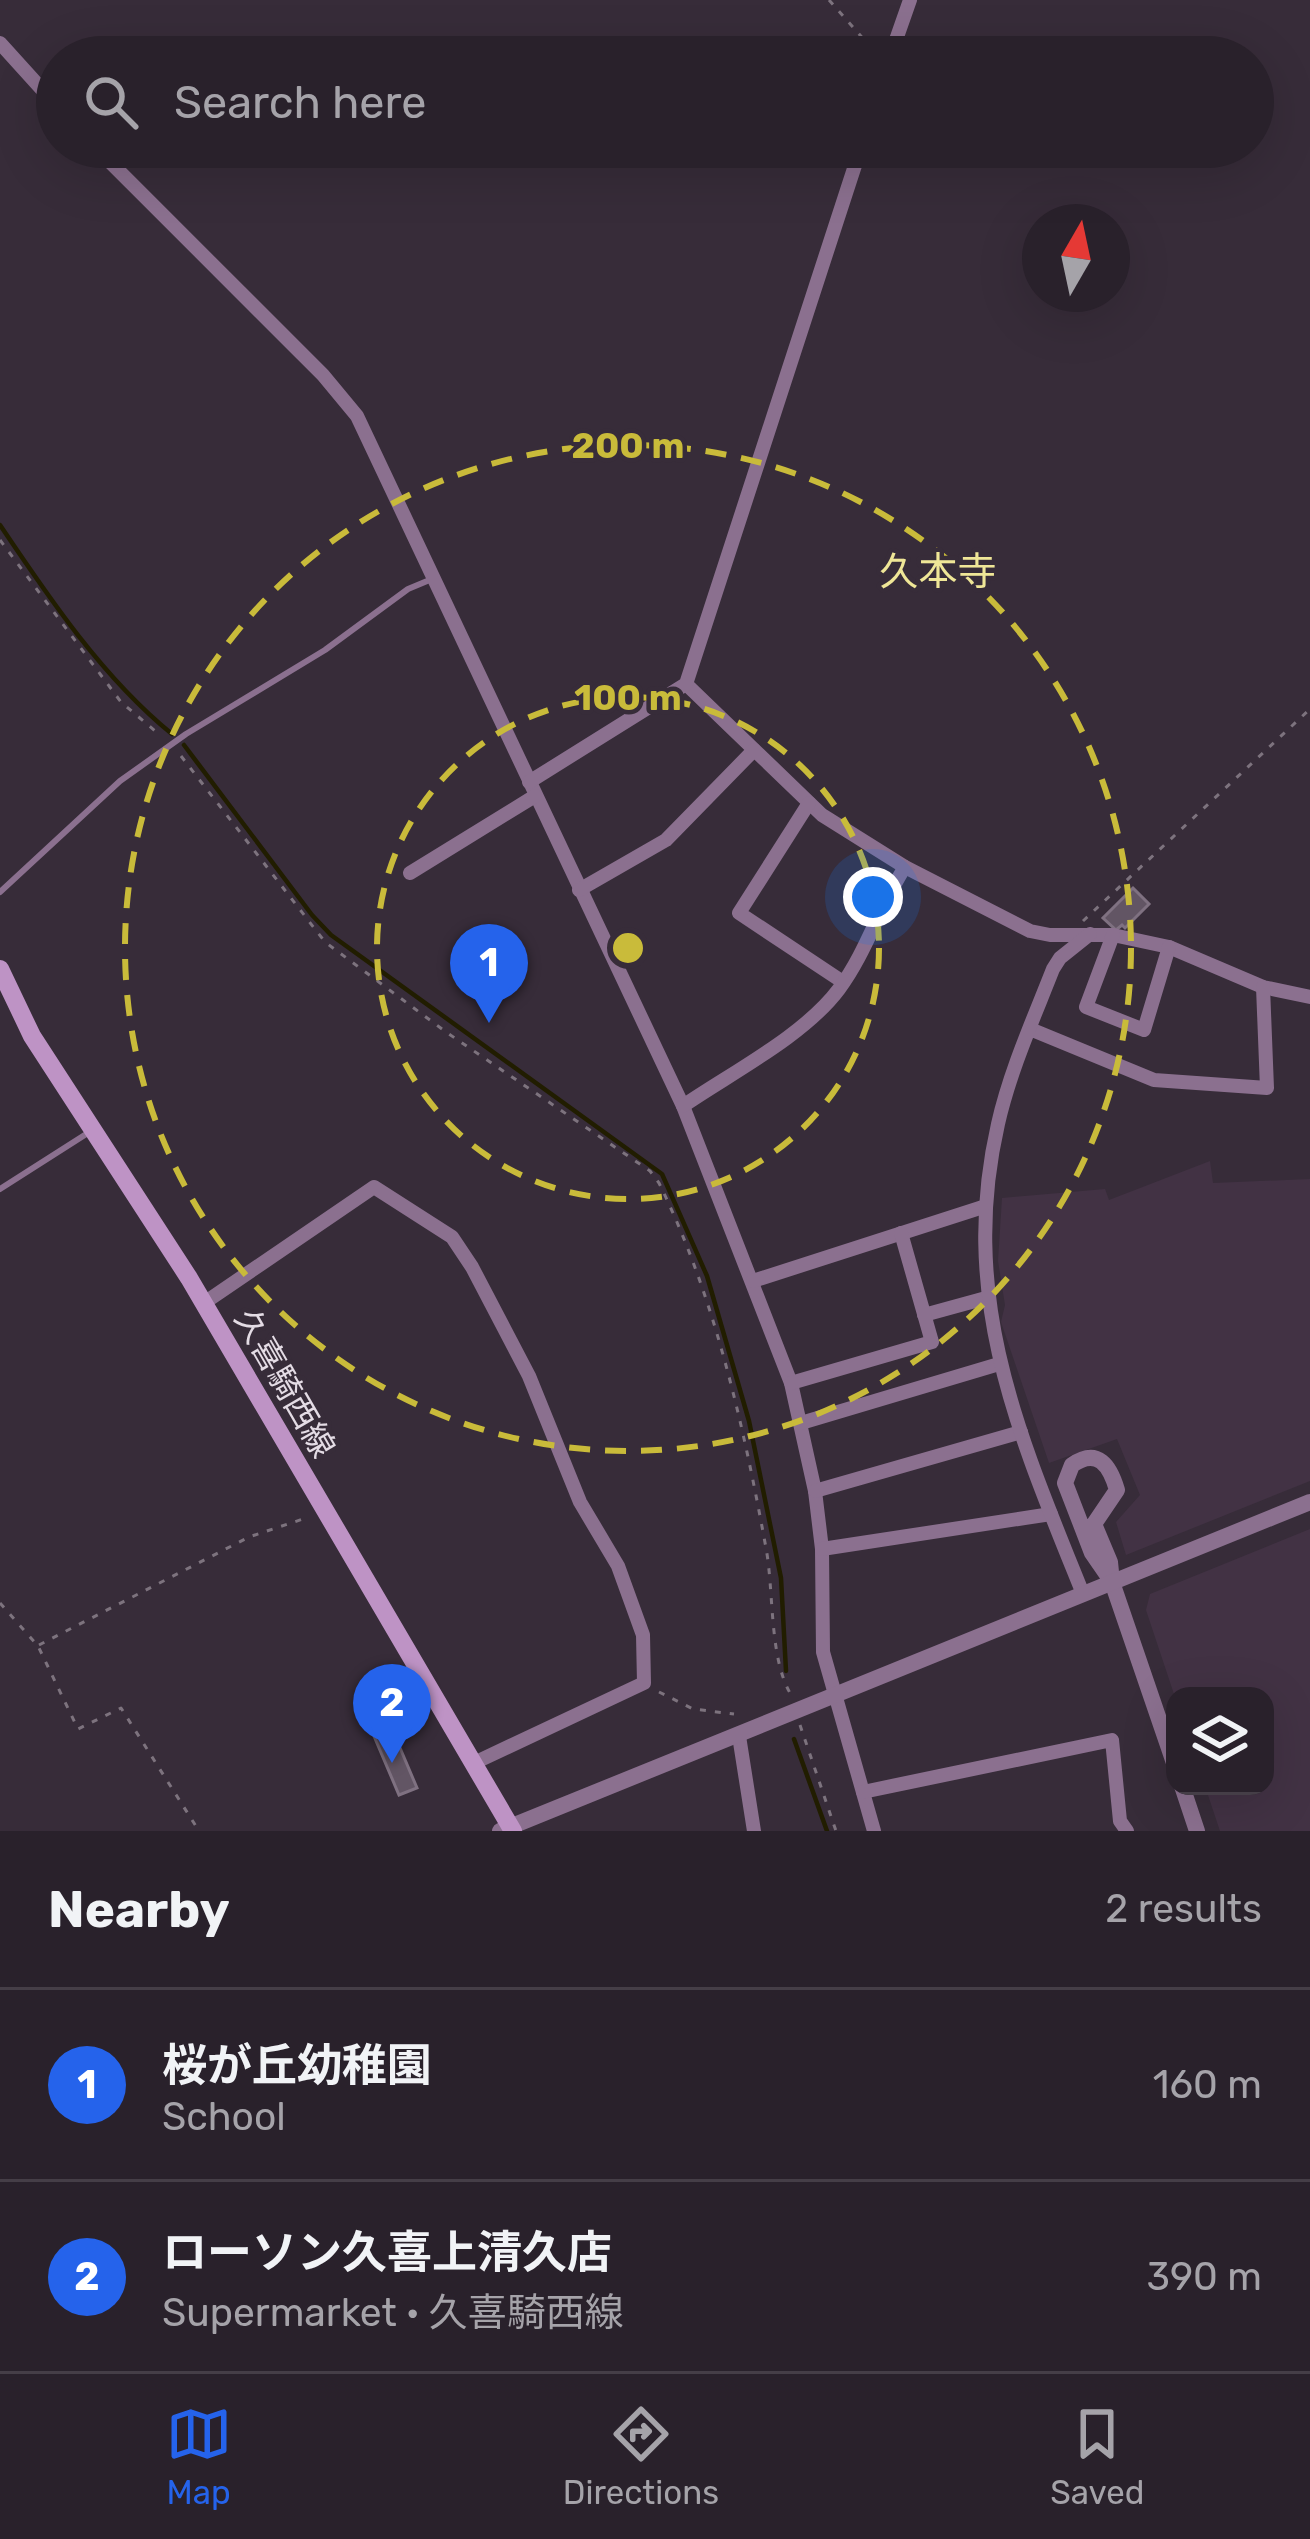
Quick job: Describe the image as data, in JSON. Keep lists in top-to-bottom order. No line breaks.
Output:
{"streets":{"main road":["久喜騎西線"]},"districts":["久本寺"],"north":"top","page":{"search":"Search here","pins":["1","2"],"heading":["Nearby","2 results"],"list":[{"mark":"1","name":"桜が丘幼稚園","note":"School","value":"160 m"},{"mark":"2","name":"ローソン久喜上清久店","note":"Supermarket · 久喜騎西線","value":"390 m"}],"nav":["Map","Directions","Saved"]},"rings":["200 m","100 m"]}
